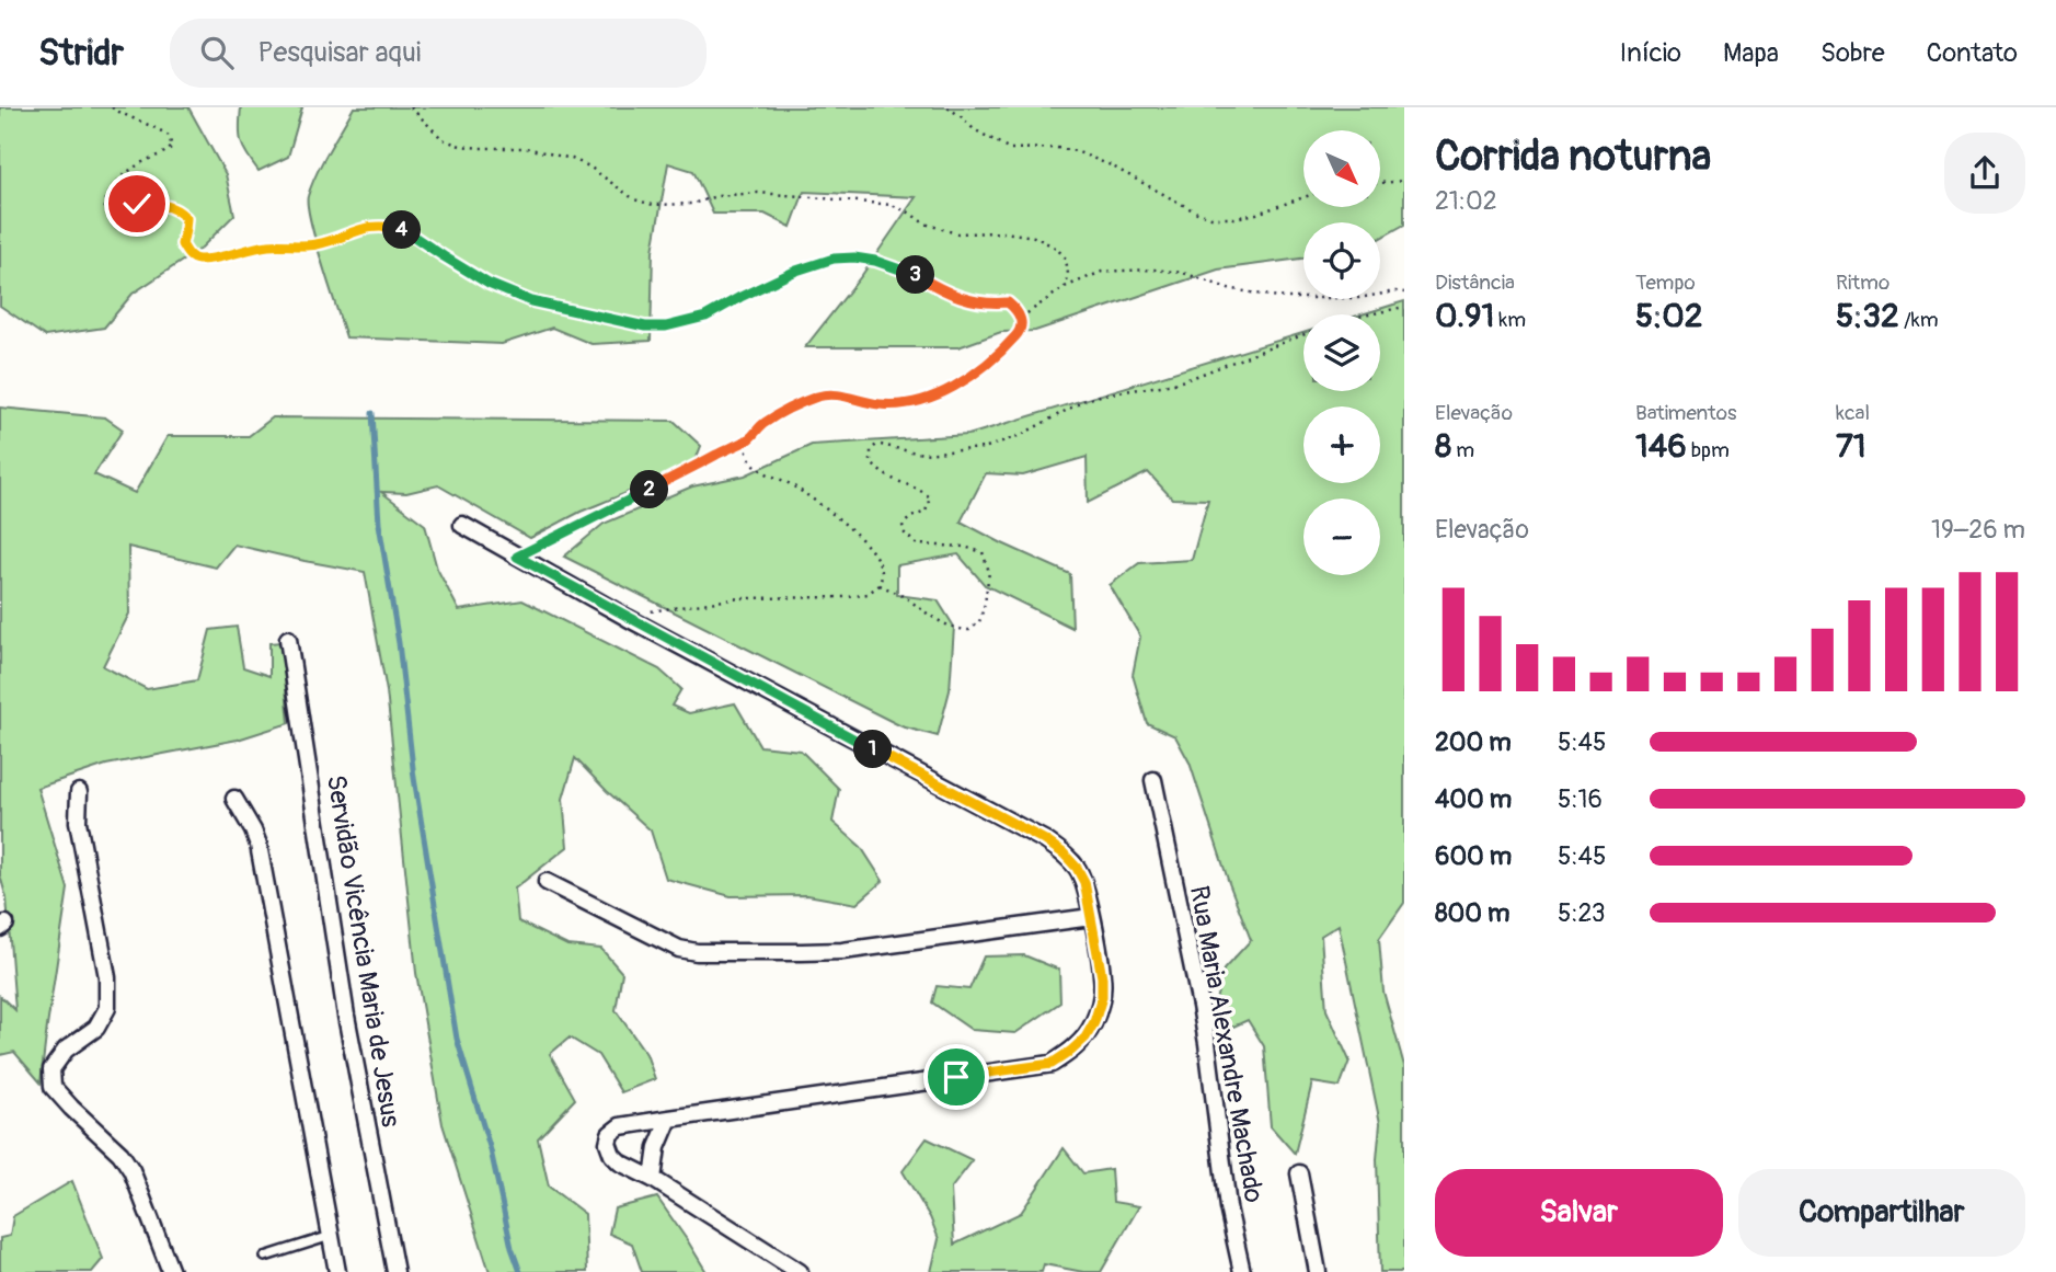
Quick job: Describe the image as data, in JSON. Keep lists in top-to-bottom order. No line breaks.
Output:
{"streets":{"street":["Servidão Vicência Maria de Jesus","Rua Maria Alexandre Machado"]},"north":"bottom right","page":{"header":"Stridr","search":"Pesquisar aqui","nav":["Início","Mapa","Sobre","Contato"],"heading":["Corrida noturna","21:02"],"map_buttons":["+","−"],"pins":["4","3","2","1"],"stats":[["Distância","0.91 km"],["Tempo","5:02"],["Ritmo","5:32 /km"],["Elevação","8 m"],["Batimentos","146 bpm"],["kcal","71"]],"chart":["Elevação","19–26 m"],"list":[{"name":"200 m","note":"5:45"},{"name":"400 m","note":"5:16"},{"name":"600 m","note":"5:45"},{"name":"800 m","note":"5:23"}],"buttons":["Salvar","Compartilhar"]}}
